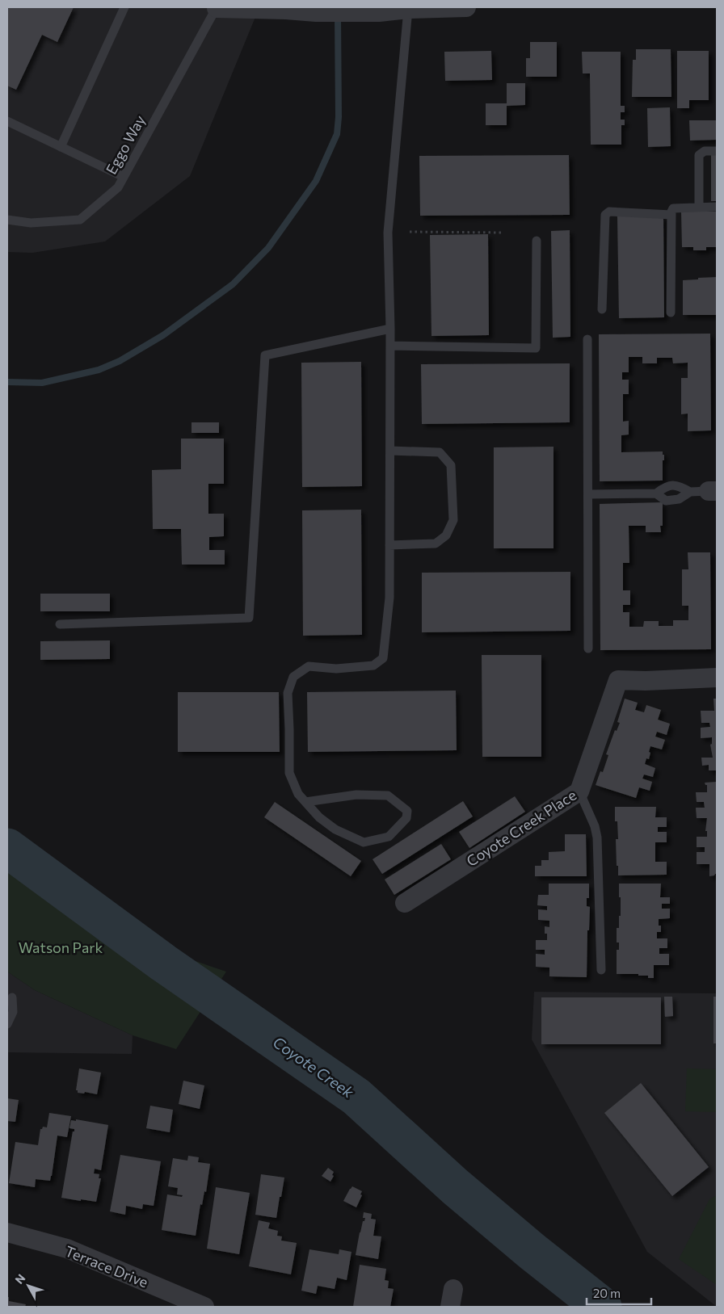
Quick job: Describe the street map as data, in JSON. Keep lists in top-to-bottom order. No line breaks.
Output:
{"streets":{"street":["Coyote Creek Place","Terrace Drive"],"lane":["Eggo Way"]},"water":["Coyote Creek"],"parks":["Watson Park"],"scale_bar":"20 m","north":"top left"}
